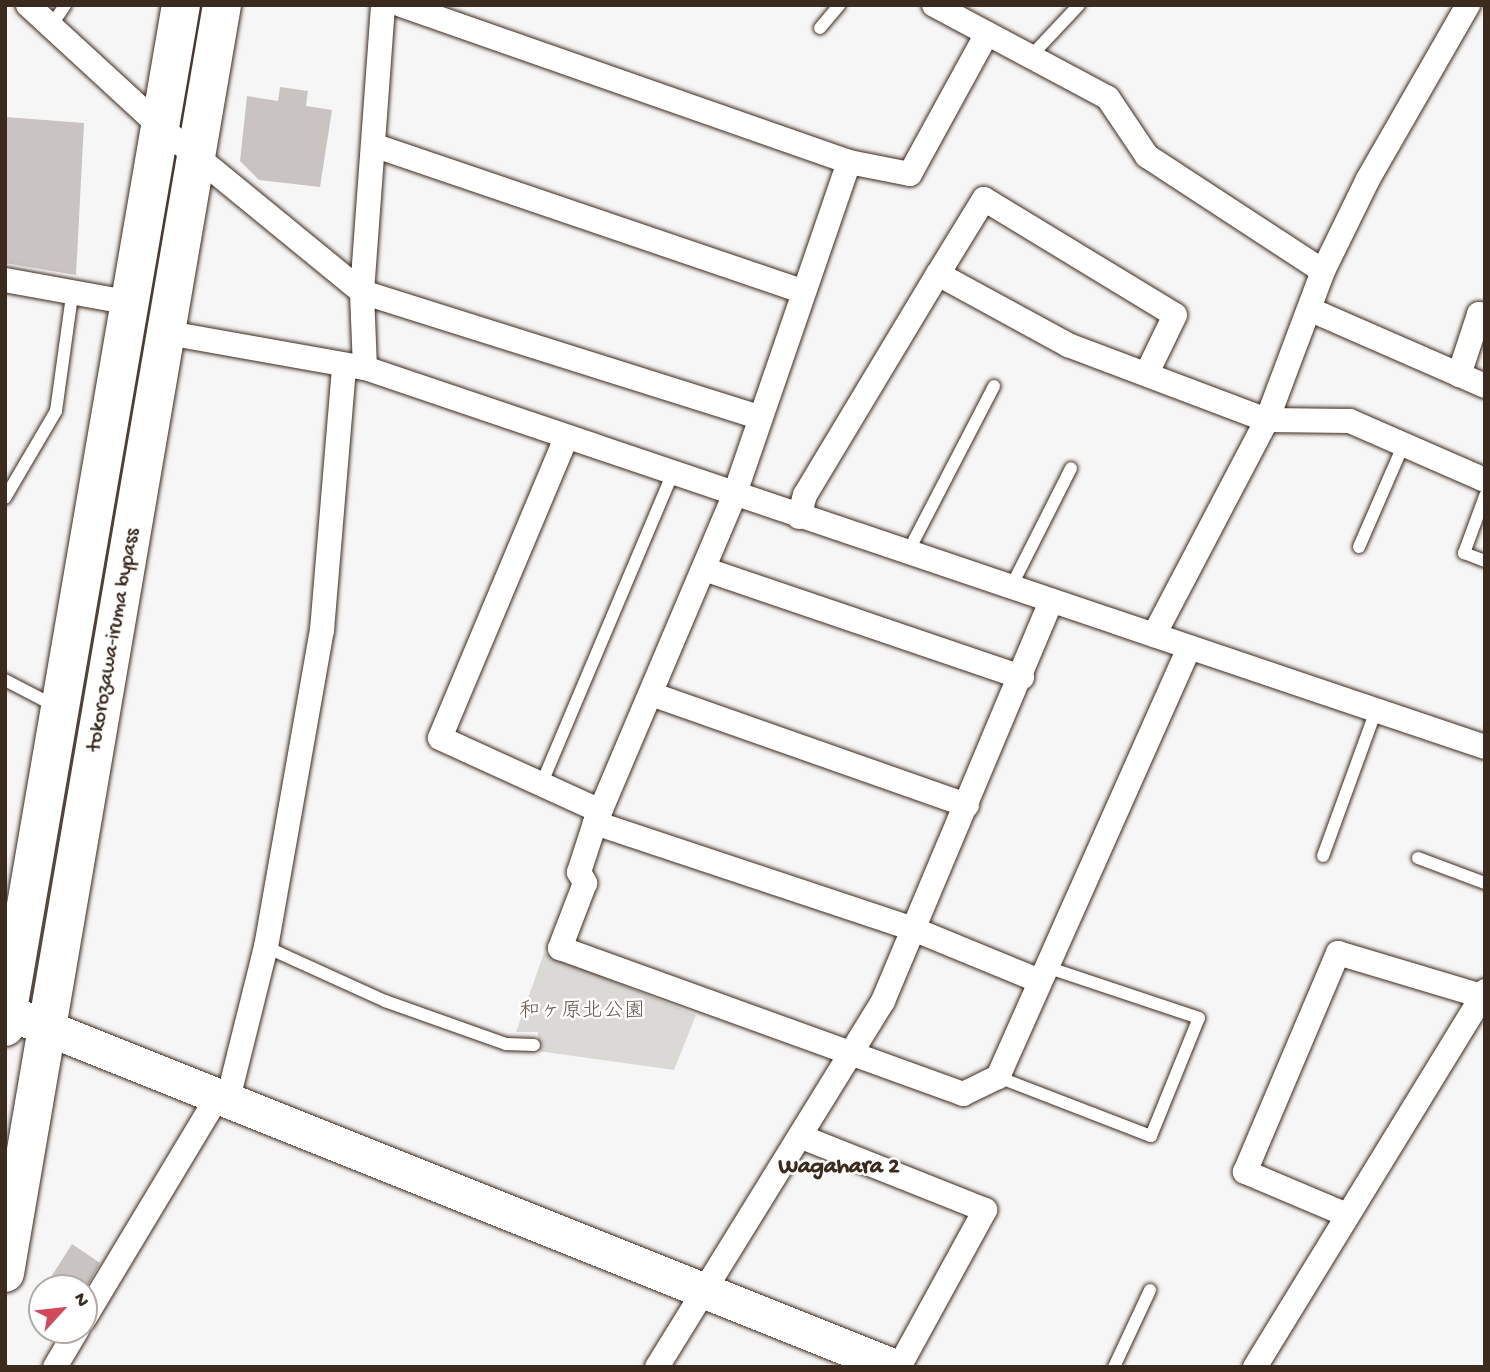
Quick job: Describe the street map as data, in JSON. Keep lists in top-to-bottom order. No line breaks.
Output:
{"streets":{"highway":["tokorozawa-iruma bypass"]},"districts":["Wagahara 2"],"parks":["和ヶ原北公園"],"north":"top right"}
